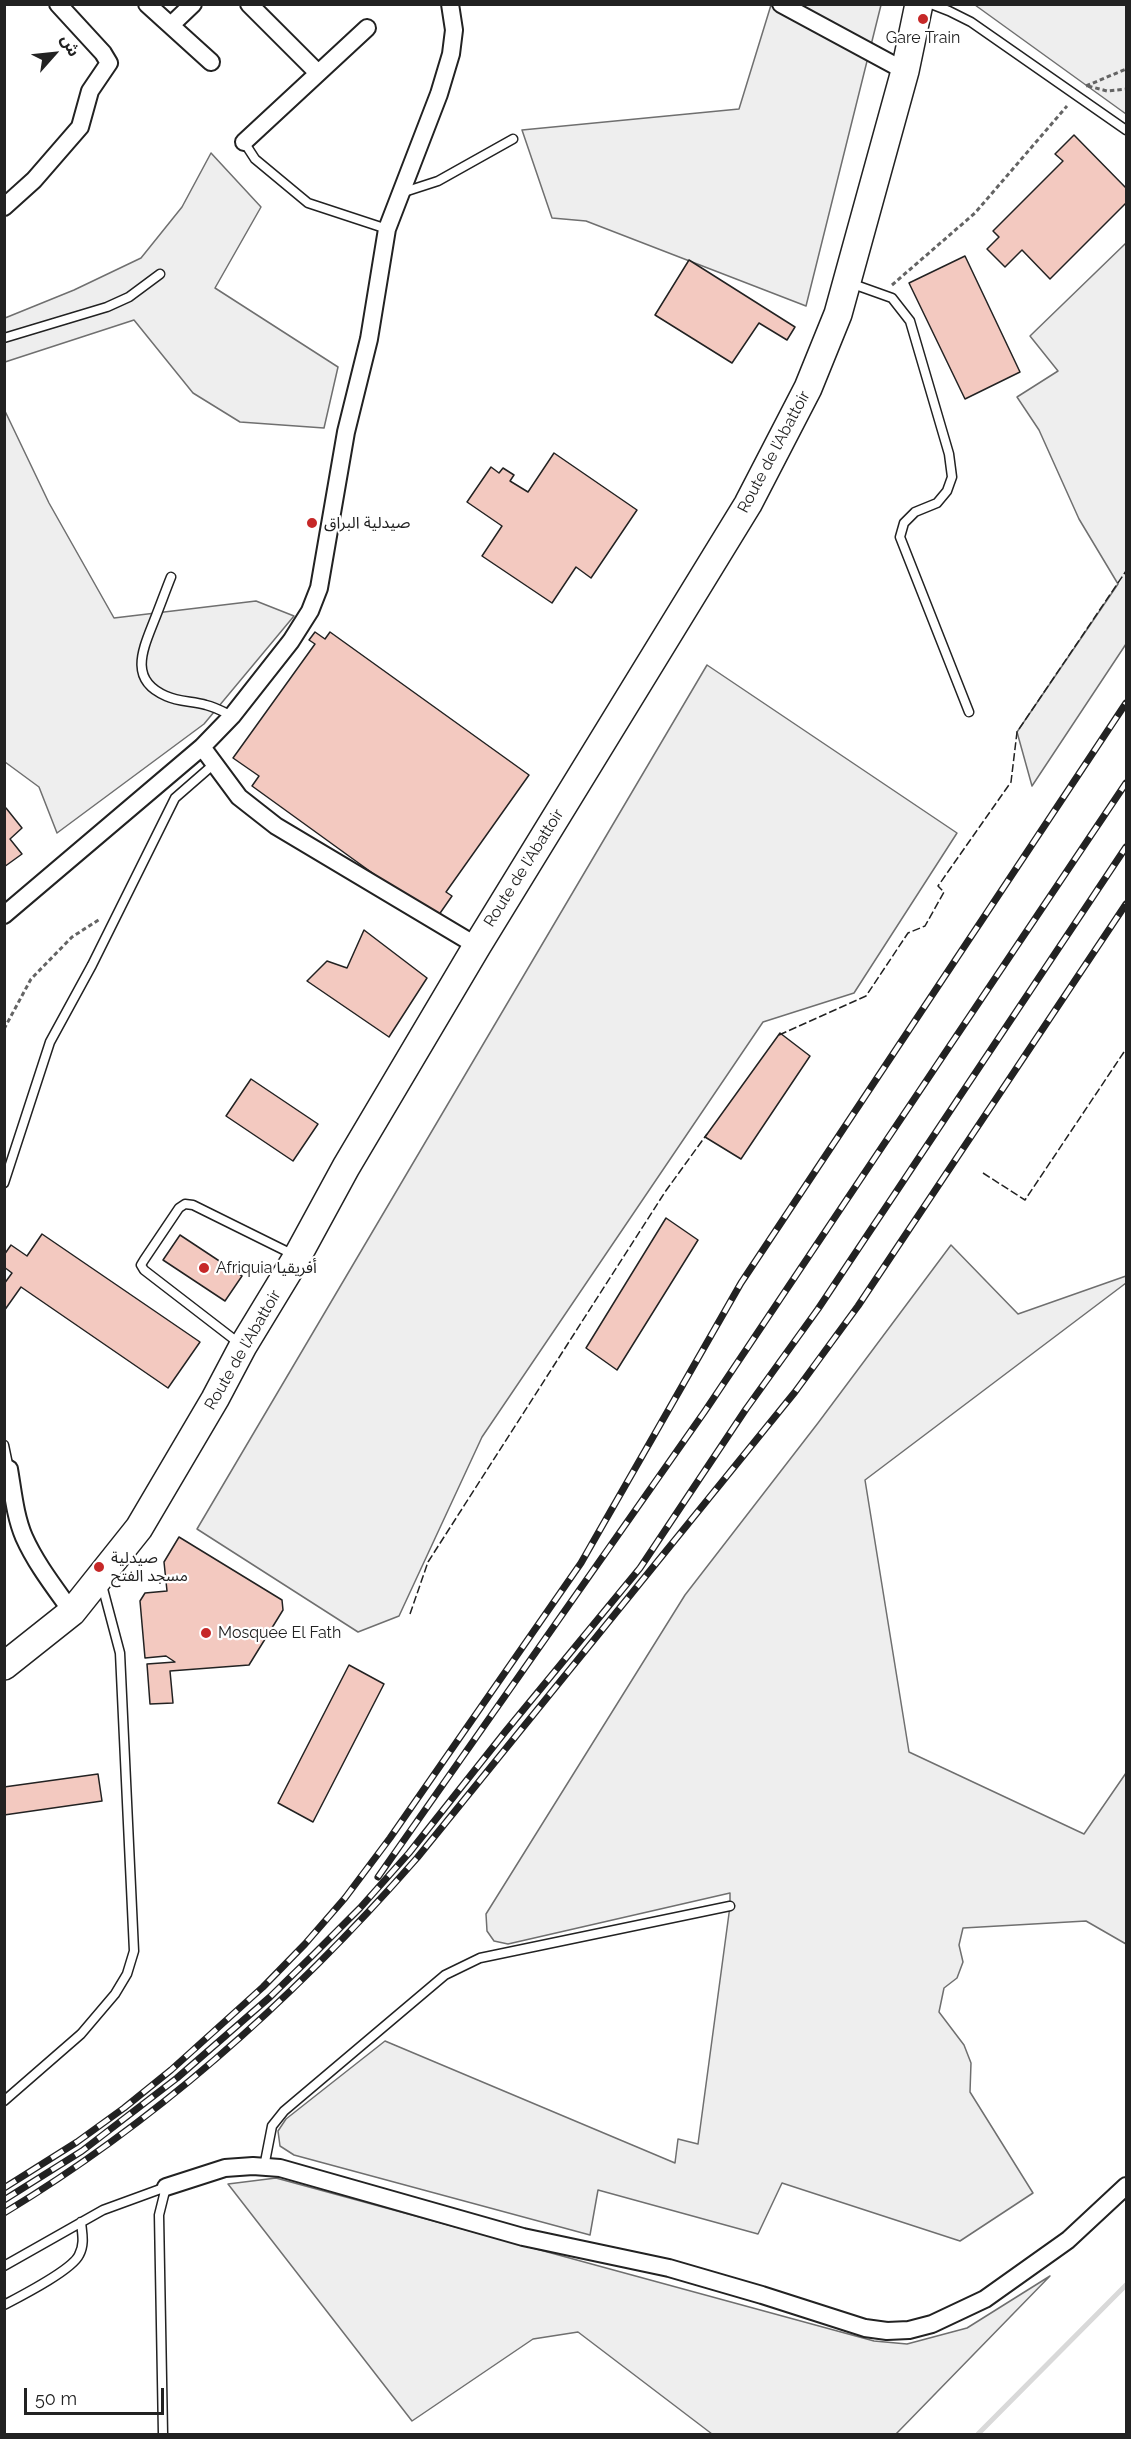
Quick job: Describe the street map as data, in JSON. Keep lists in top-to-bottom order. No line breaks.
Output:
{"streets":{"main road":["Route de l’Abattoir"]},"places":["Gare Train","صيدلية البراق","Afriquia أفريقيا","صيدلية مسجد الفتح","Mosquee El Fath"],"scale_bar":"50 m","north":"top right"}
